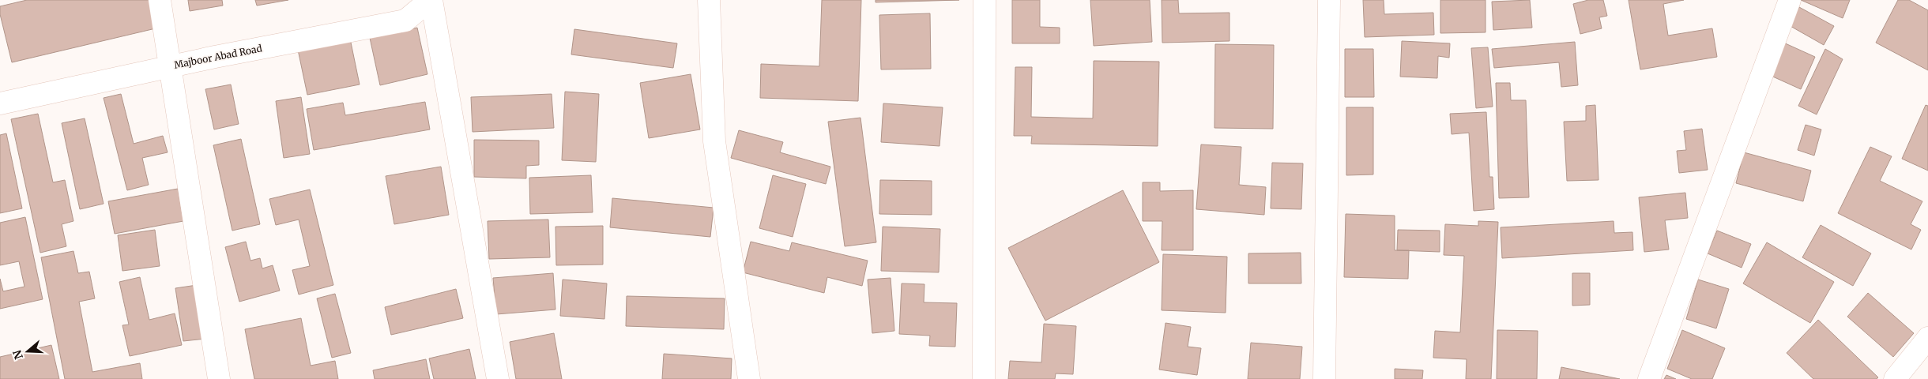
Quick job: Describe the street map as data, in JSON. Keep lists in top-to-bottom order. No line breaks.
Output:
{"streets":{"street":["Majboor Abad Road"]},"north":"left"}
